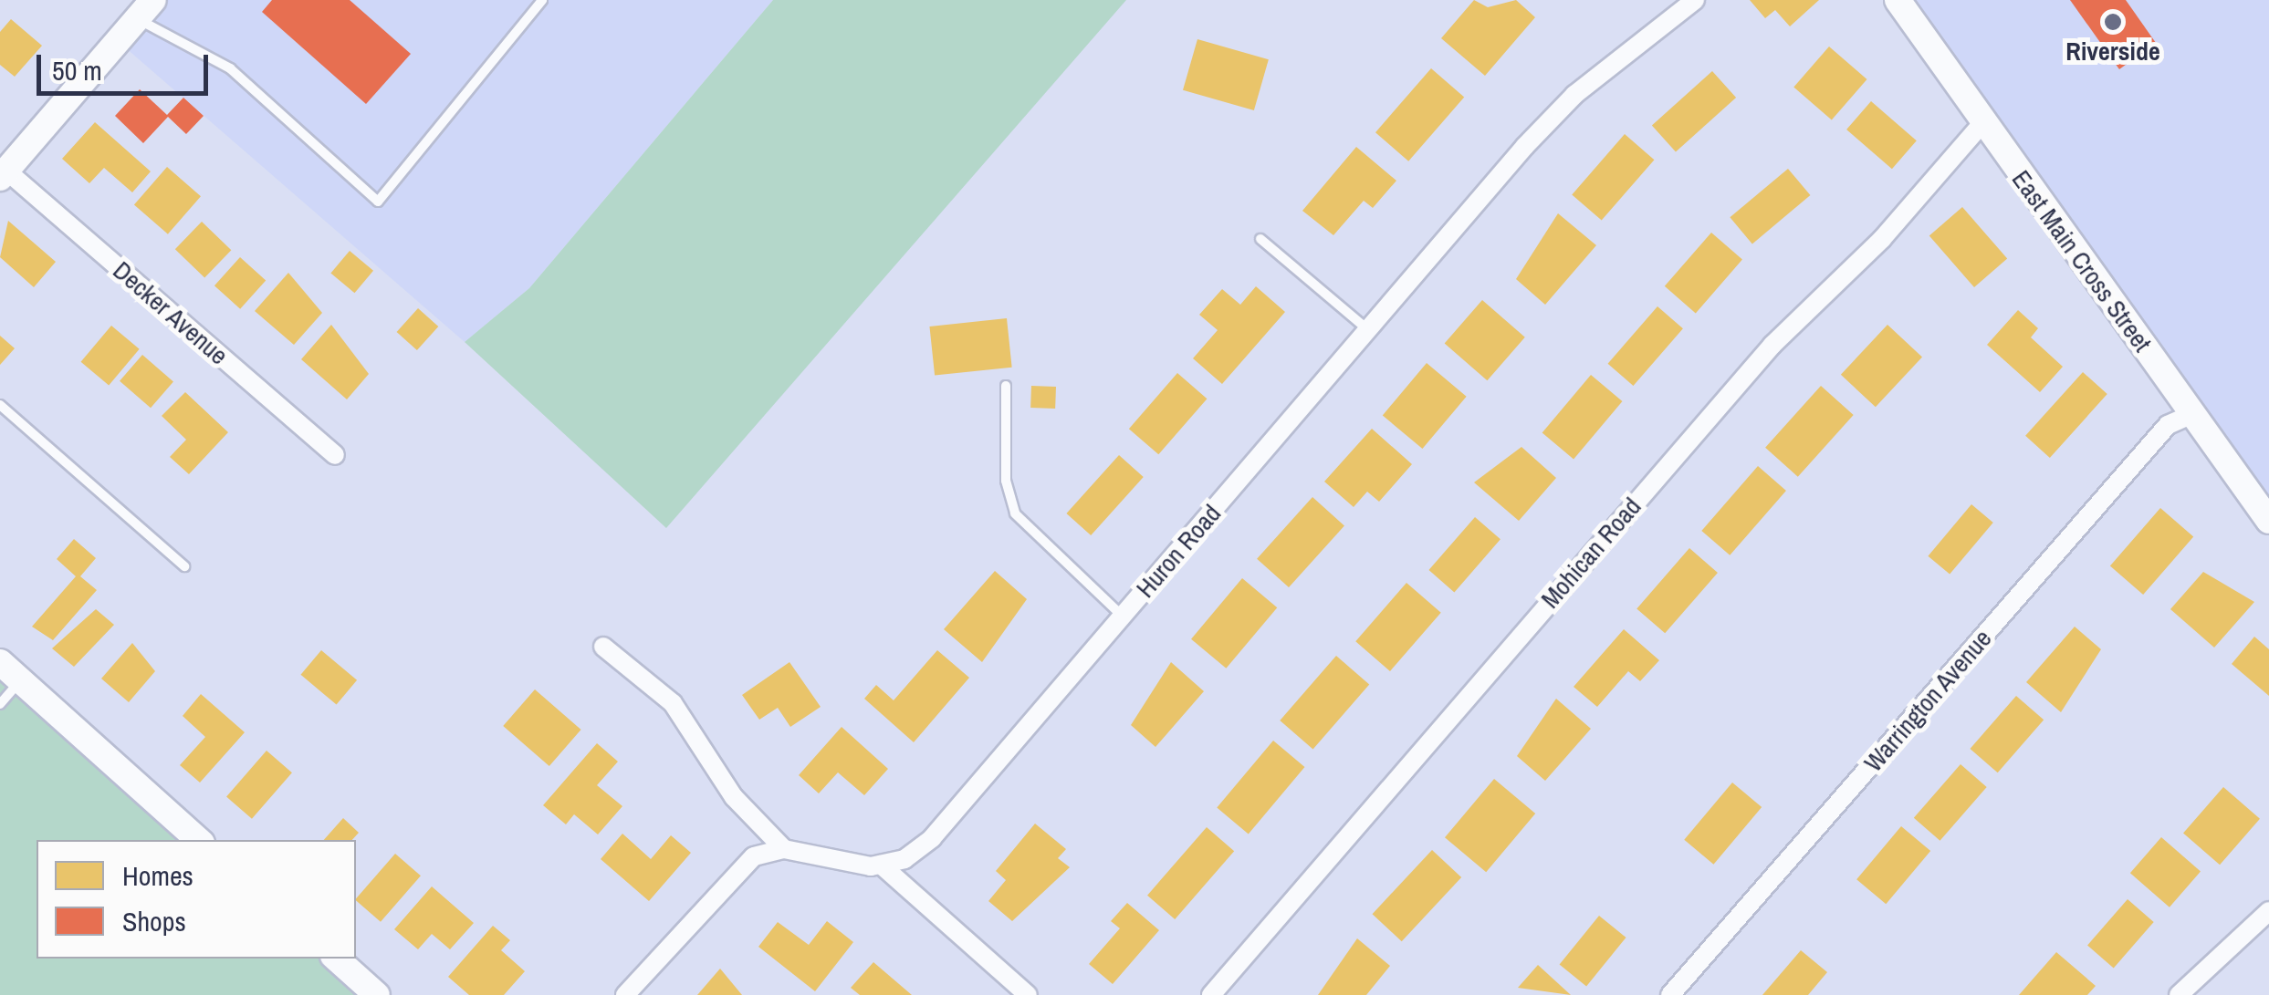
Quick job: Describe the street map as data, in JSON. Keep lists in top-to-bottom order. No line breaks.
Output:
{"streets":{"main road":["East Main Cross Street"],"street":["Decker Avenue","Huron Road","Mohican Road","Warrington Avenue"]},"crossings":[["East Main Cross Street","Mohican Road"],["East Main Cross Street","Warrington Avenue"]],"places":["Riverside"],"legend":["Homes","Shops"],"scale_bar":"50 m"}
